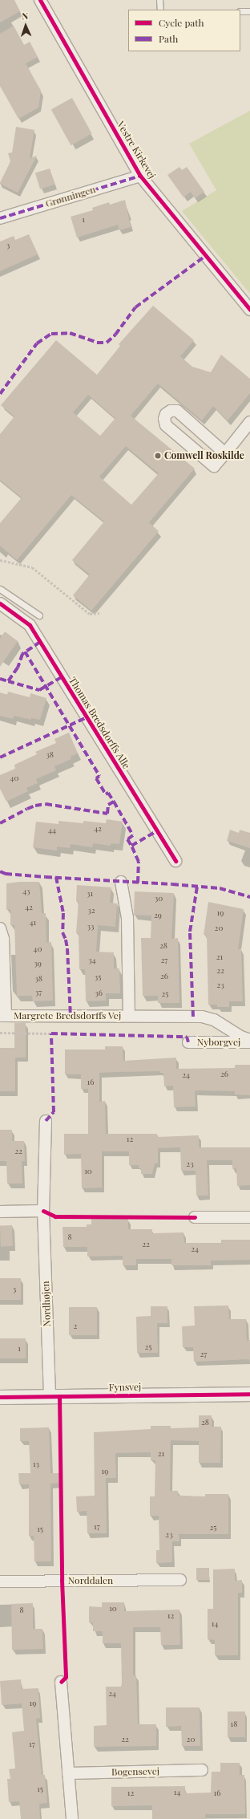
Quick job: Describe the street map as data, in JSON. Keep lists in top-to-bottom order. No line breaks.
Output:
{"streets":{"street":["Vestre Kirkevej","Grønningen","Thomas Bredsdorffs Alle","Margrete Bredsdorffs Vej","Nyborgvej","Nordhøjen","Fynsvej","Norddalen","Bogensevej"]},"crossings":[["Vestre Kirkevej","Grønningen"],["Nordhøjen","Fynsvej"]],"places":["Comwell Roskilde"],"house_numbers":["1","3","38","40","42","44","43","31","30","42","32","19","29","41","33","20","28","40","21","34","27","39","22","26","35","38","23","37","36","25","26","24","16","12","22","23","10","8","22","24","3","2","25","1","27","28","21","13","19","17","25","15","23","10","8","12","14","24","19","18","22","20","17","15","14","12","16"],"legend":["Cycle path","Path"],"north":"top"}
